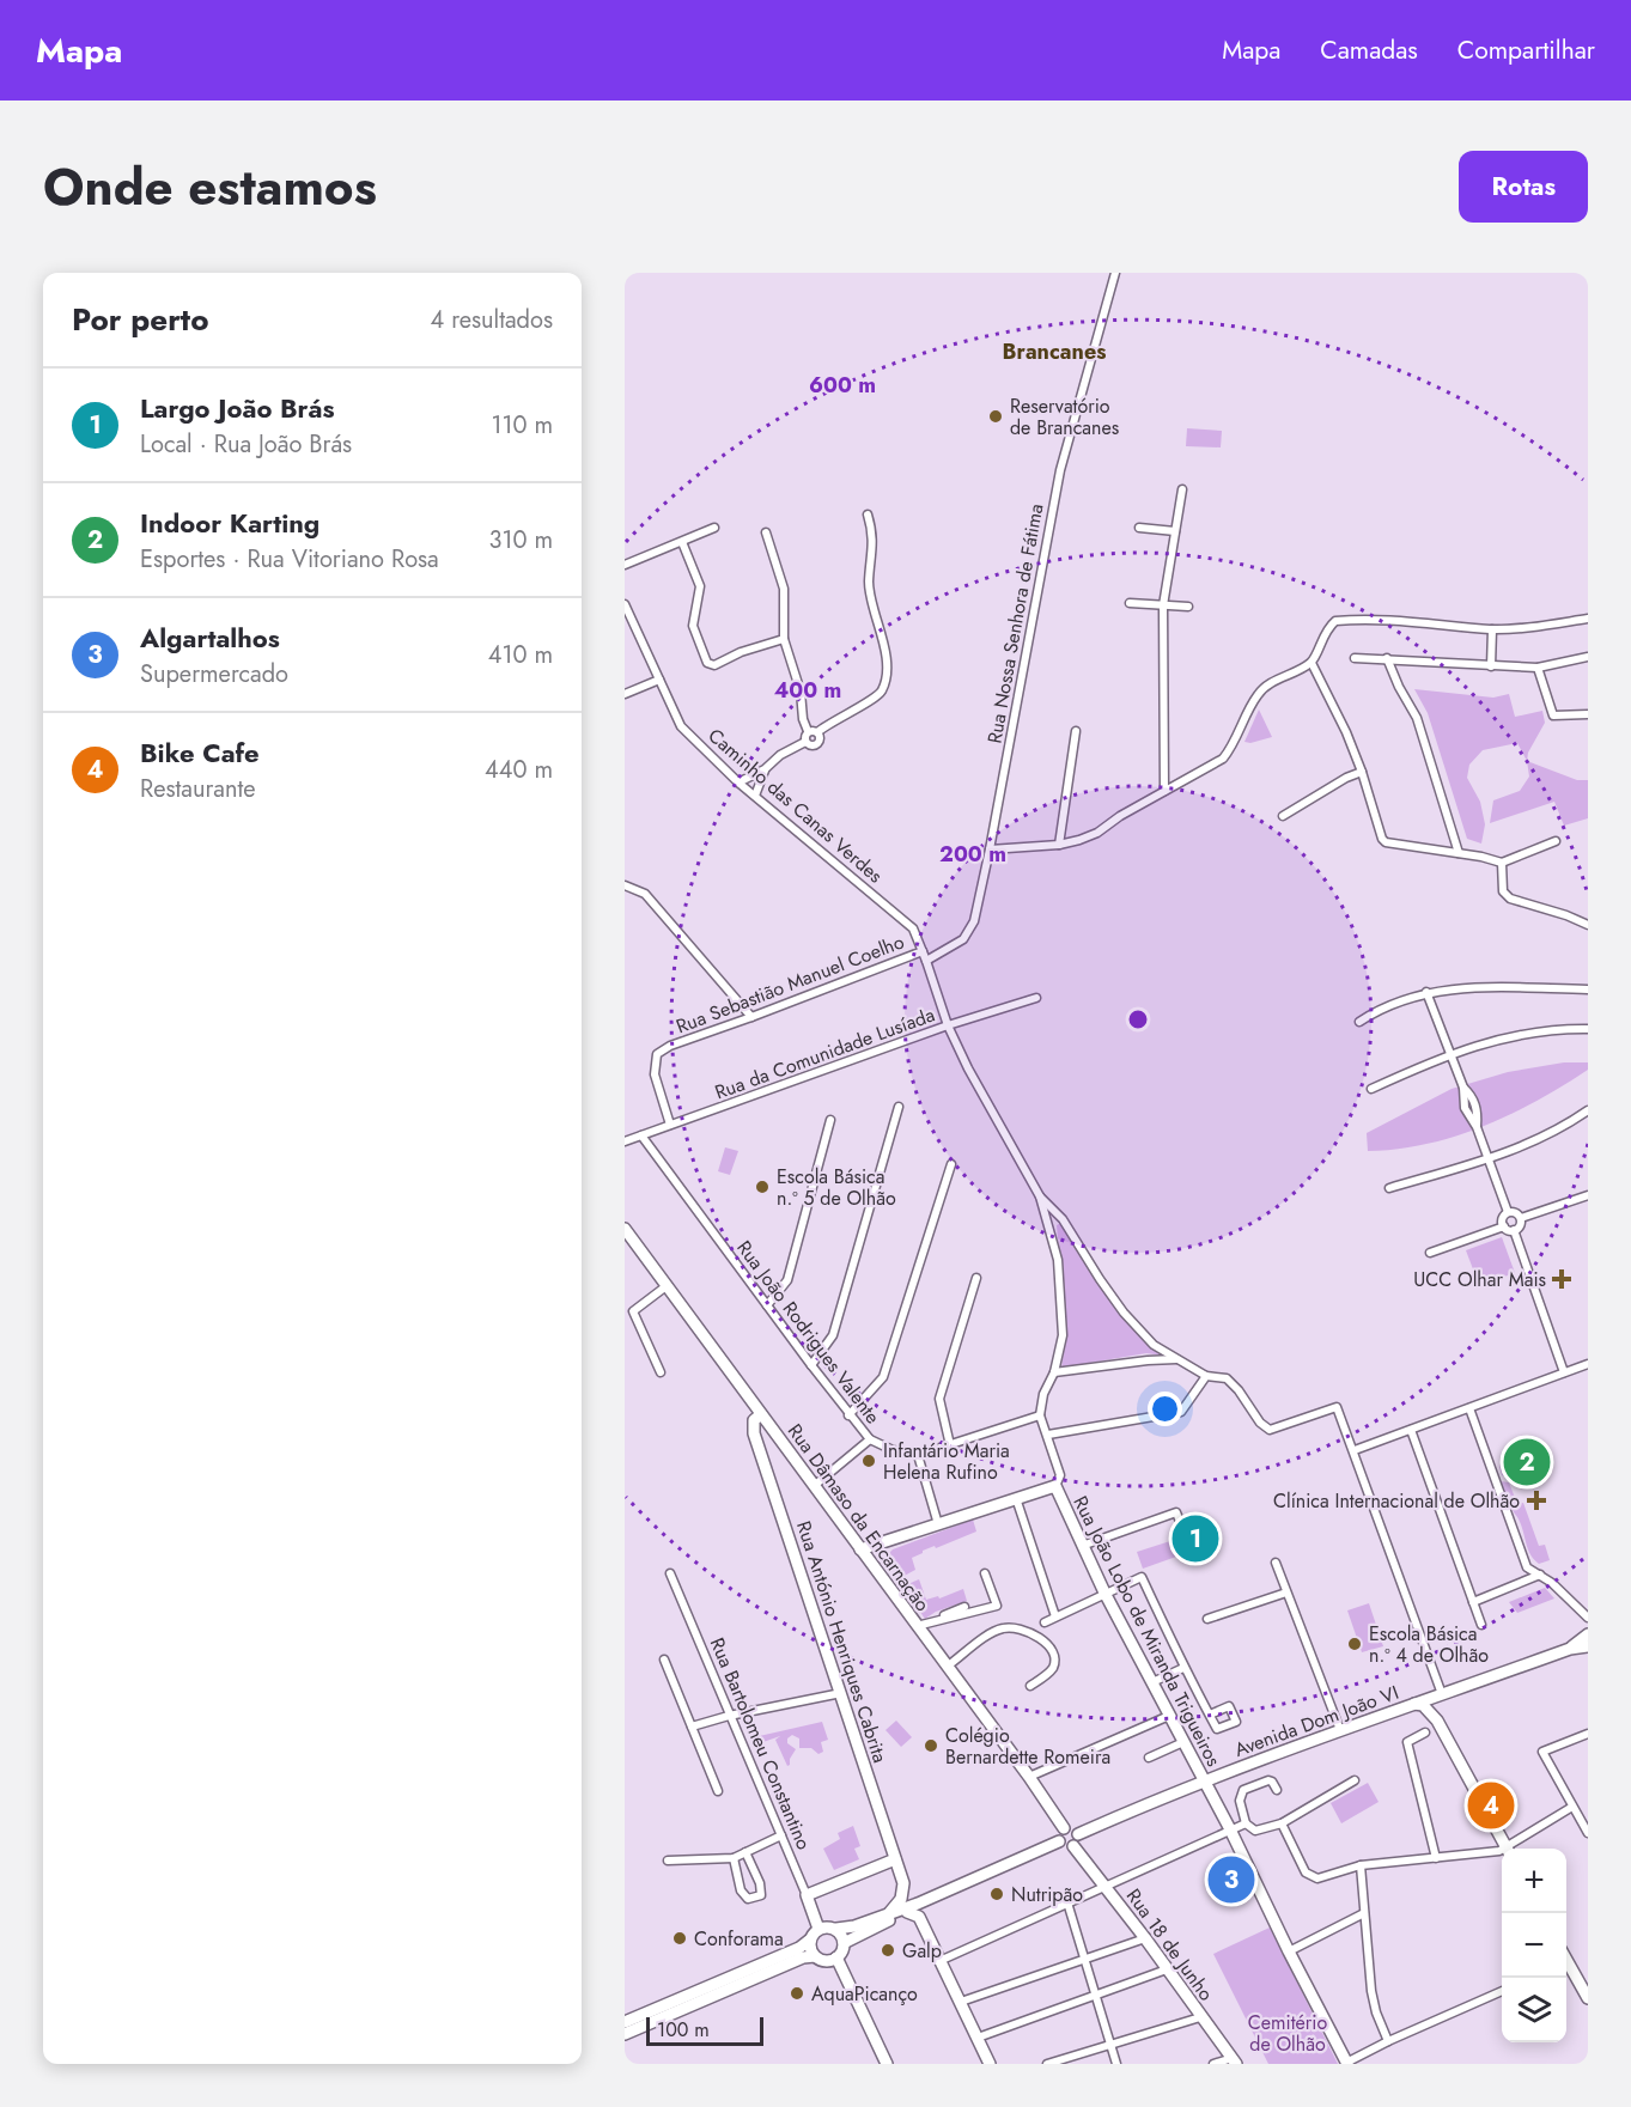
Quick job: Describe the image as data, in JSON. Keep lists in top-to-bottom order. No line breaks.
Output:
{"streets":{"main road":["Rua Dâmaso da Encarnação","Rua João Lobo de Miranda Trigueiros","Rua António Henriques Cabrita","Avenida Dom João VI","Rua Bartolomeu Constantino","Rua 18 de Junho"],"street":["Rua Nossa Senhora de Fátima","Caminho das Canas Verdes","Rua Sebastião Manuel Coelho","Rua da Comunidade Lusíada","Rua João Rodrigues Valente"]},"crossings":[["Rua Nossa Senhora de Fátima","Caminho das Canas Verdes"],["Caminho das Canas Verdes","Rua Sebastião Manuel Coelho"],["Caminho das Canas Verdes","Rua da Comunidade Lusíada"],["Rua Sebastião Manuel Coelho","Rua da Comunidade Lusíada"],["Rua da Comunidade Lusíada","Rua João Rodrigues Valente"],["Rua Dâmaso da Encarnação","Rua António Henriques Cabrita"],["Rua Dâmaso da Encarnação","Avenida Dom João VI"],["Rua Dâmaso da Encarnação","Rua 18 de Junho"],["Rua João Lobo de Miranda Trigueiros","Avenida Dom João VI"],["Avenida Dom João VI","Rua 18 de Junho"]],"districts":["Brancanes"],"parks":["Cemitério de Olhão"],"places":{"other":["Reservatório de Brancanes","Escola Básica n.º 5 de Olhão","Infantário Maria Helena Rufino","Escola Básica n.º 4 de Olhão","Colégio Bernardette Romeira","Nutripão","Conforama","Galp","AquaPicanço"],"health":["UCC Olhar Mais","Clínica Internacional de Olhão"]},"scale_bar":"100 m","page":{"header":"Mapa","nav":["Mapa","Camadas","Compartilhar"],"title":"Onde estamos","buttons":"Rotas","heading":["Por perto","4 resultados"],"list":[{"mark":"1","name":"Largo João Brás","note":"Local · Rua João Brás","value":"110 m"},{"mark":"2","name":"Indoor Karting","note":"Esportes · Rua Vitoriano Rosa","value":"310 m"},{"mark":"3","name":"Algartalhos","note":"Supermercado","value":"410 m"},{"mark":"4","name":"Bike Cafe","note":"Restaurante","value":"440 m"}],"pins":["2","1","4","3"],"map_buttons":["+","−"],"scale":"100 m"},"rings":["600 m","400 m","200 m"]}
